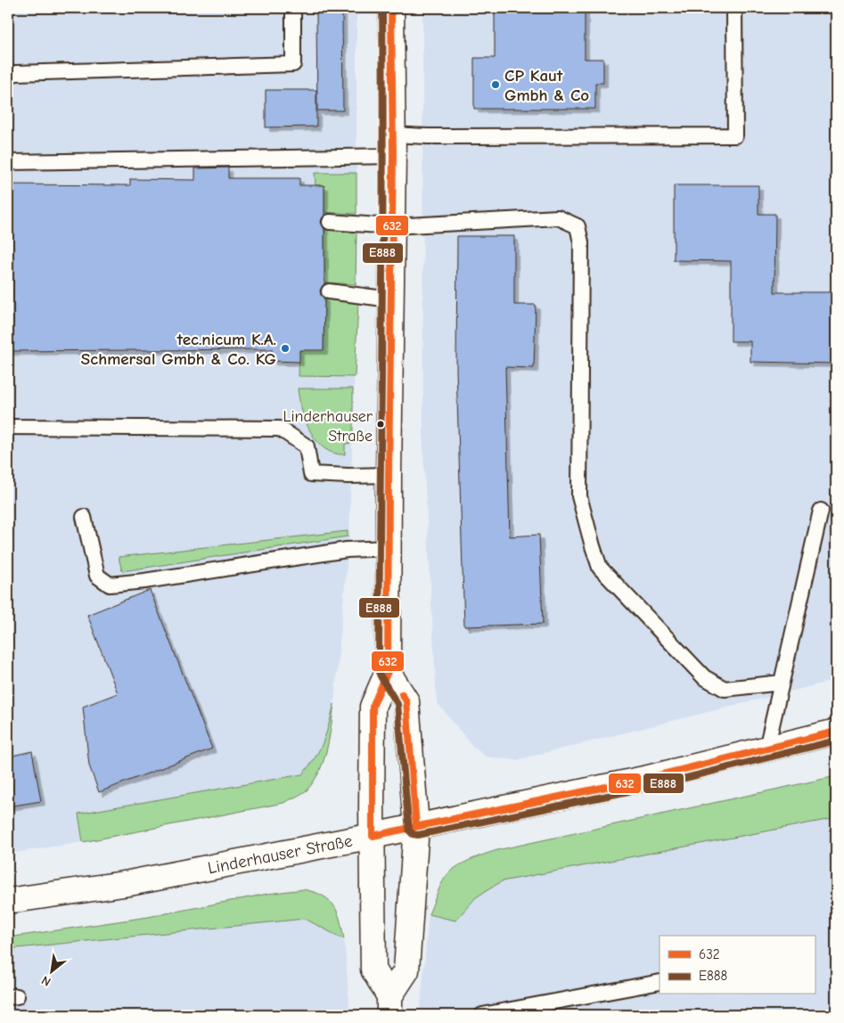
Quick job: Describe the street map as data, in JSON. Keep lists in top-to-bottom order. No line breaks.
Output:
{"streets":{"street":["Linderhauser Straße"]},"places":["CP Kaut Gmbh & Co","tec.nicum K.A. Schmersal Gmbh & Co. KG","Linderhauser Straße"],"lines":["transit line 632","transit line E888"],"legend":["632","E888"],"north":"bottom left"}
